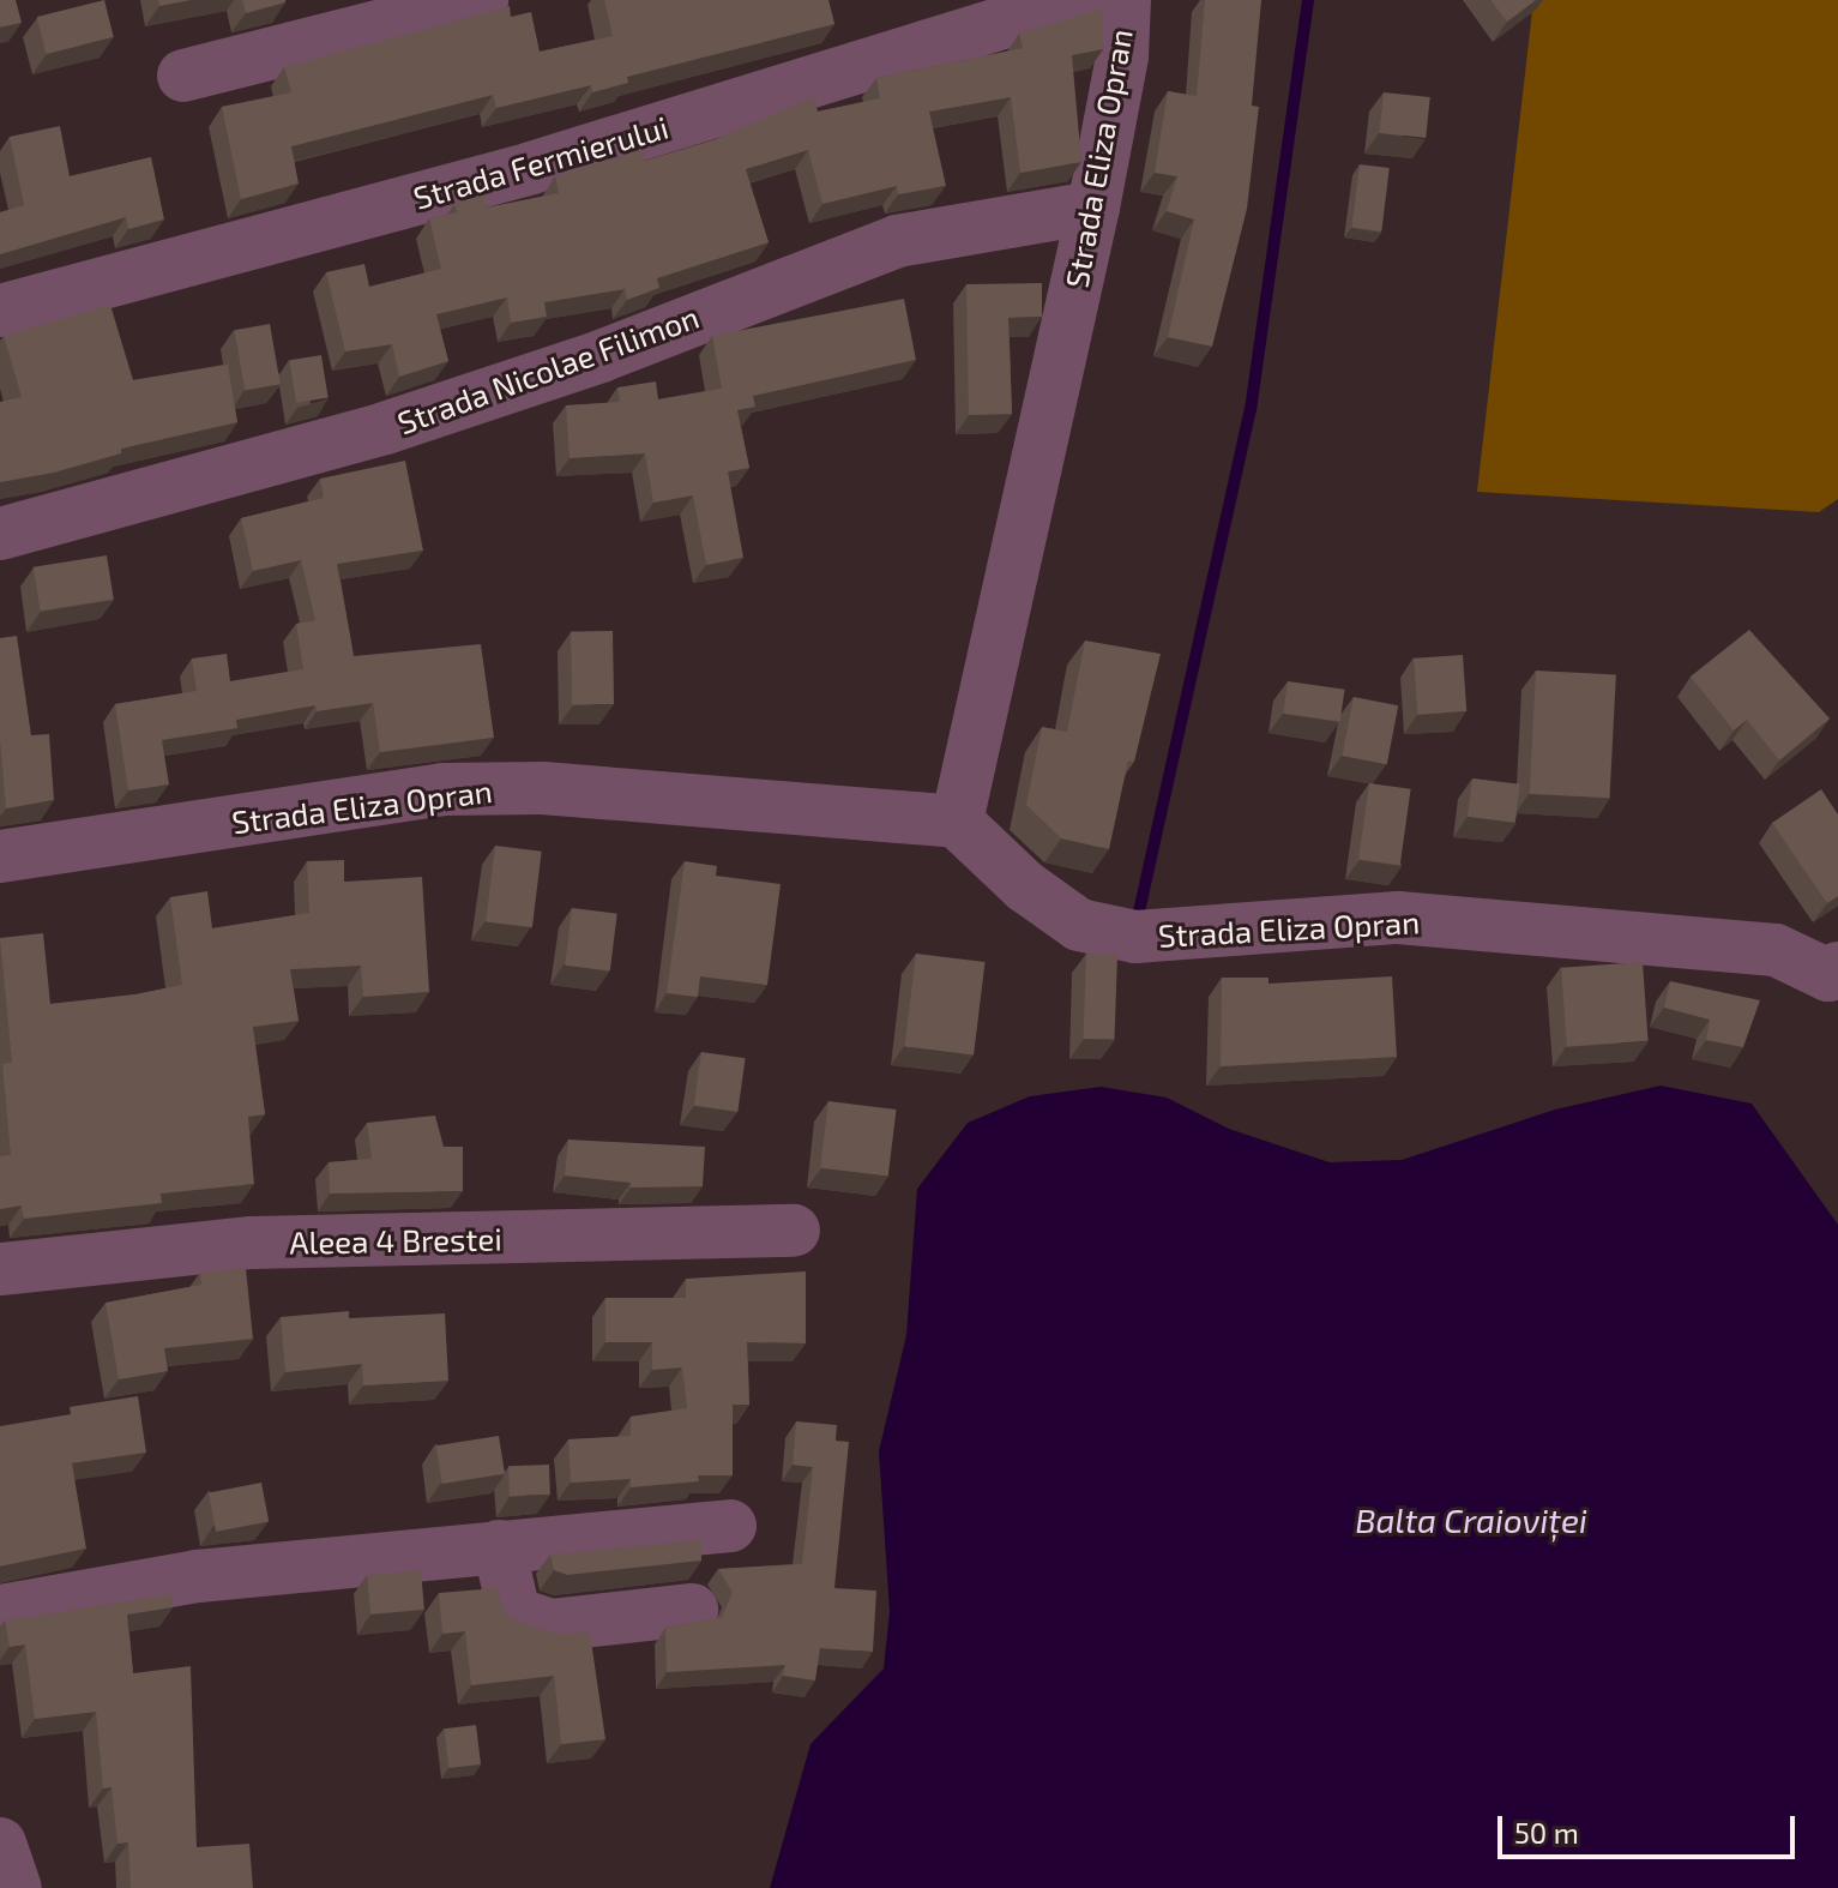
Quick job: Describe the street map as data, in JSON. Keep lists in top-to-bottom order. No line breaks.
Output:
{"streets":{"street":["Strada Eliza Opran","Strada Fermierului","Strada Nicolae Filimon","Aleea 4 Brestei"]},"crossings":[["Strada Eliza Opran","Strada Nicolae Filimon"]],"water":["Balta Craioviței"],"scale_bar":"50 m"}
